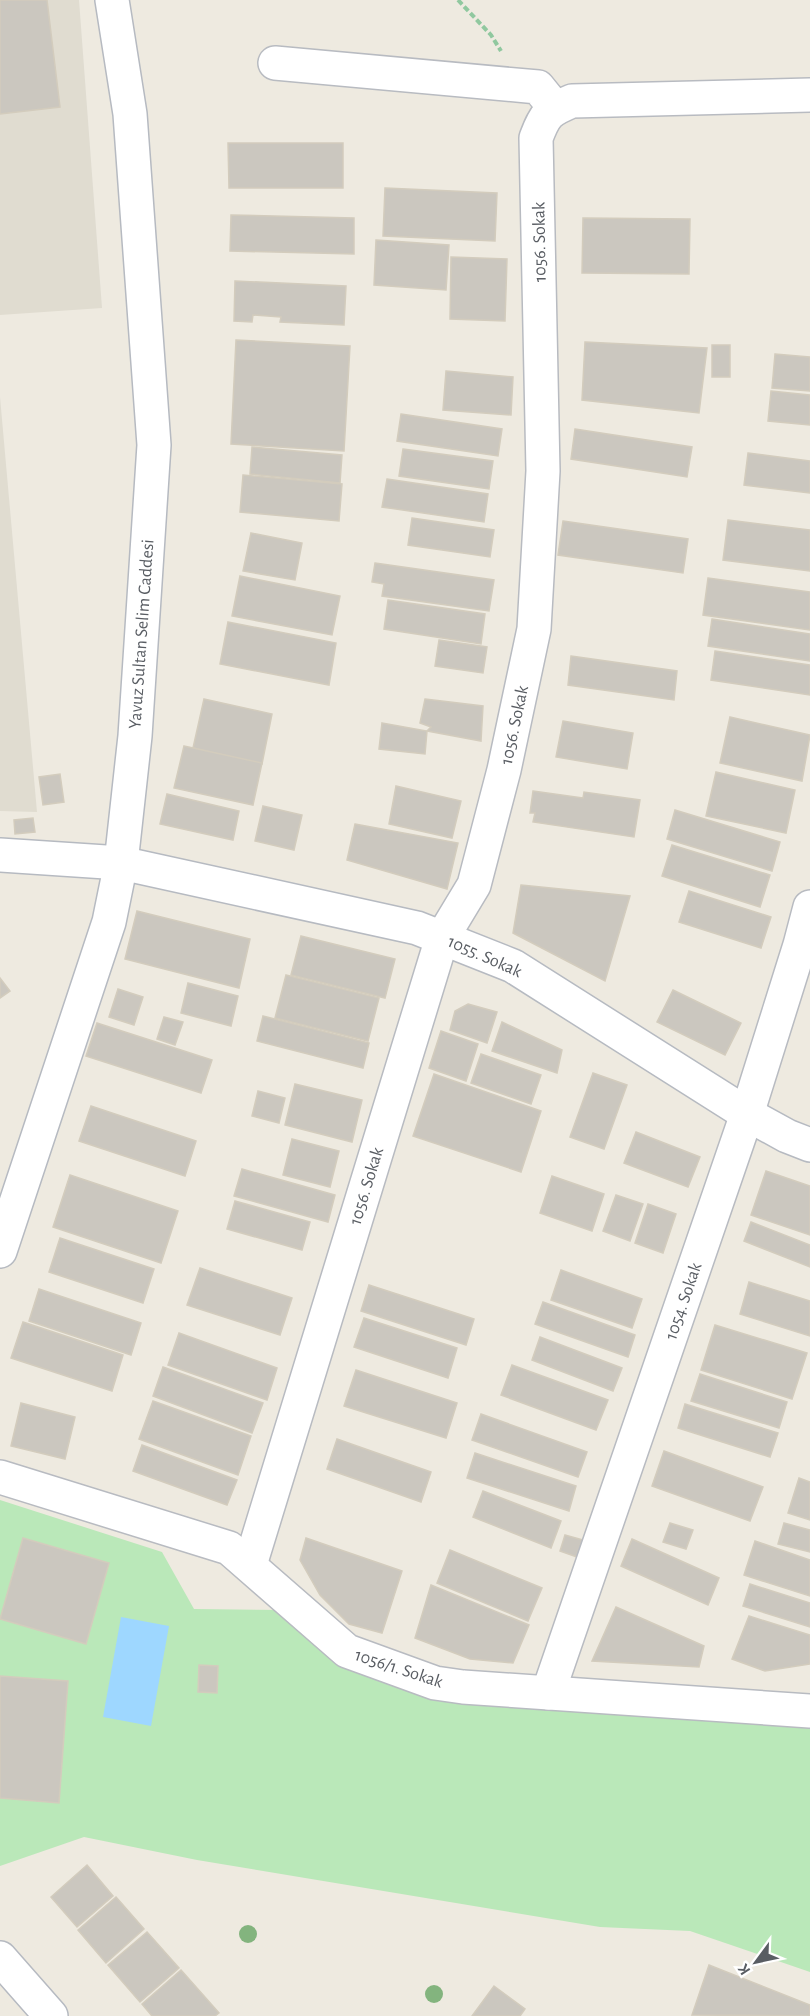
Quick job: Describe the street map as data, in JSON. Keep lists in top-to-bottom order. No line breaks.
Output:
{"streets":{"street":["1056. Sokak","Yavuz Sultan Selim Caddesi","1055. Sokak","1054. Sokak","1056/1. Sokak"]},"crossings":[["1056. Sokak","1055. Sokak"],["1056. Sokak","1056/1. Sokak"],["Yavuz Sultan Selim Caddesi","1055. Sokak"],["1055. Sokak","1054. Sokak"],["1054. Sokak","1056/1. Sokak"]],"north":"bottom left"}
